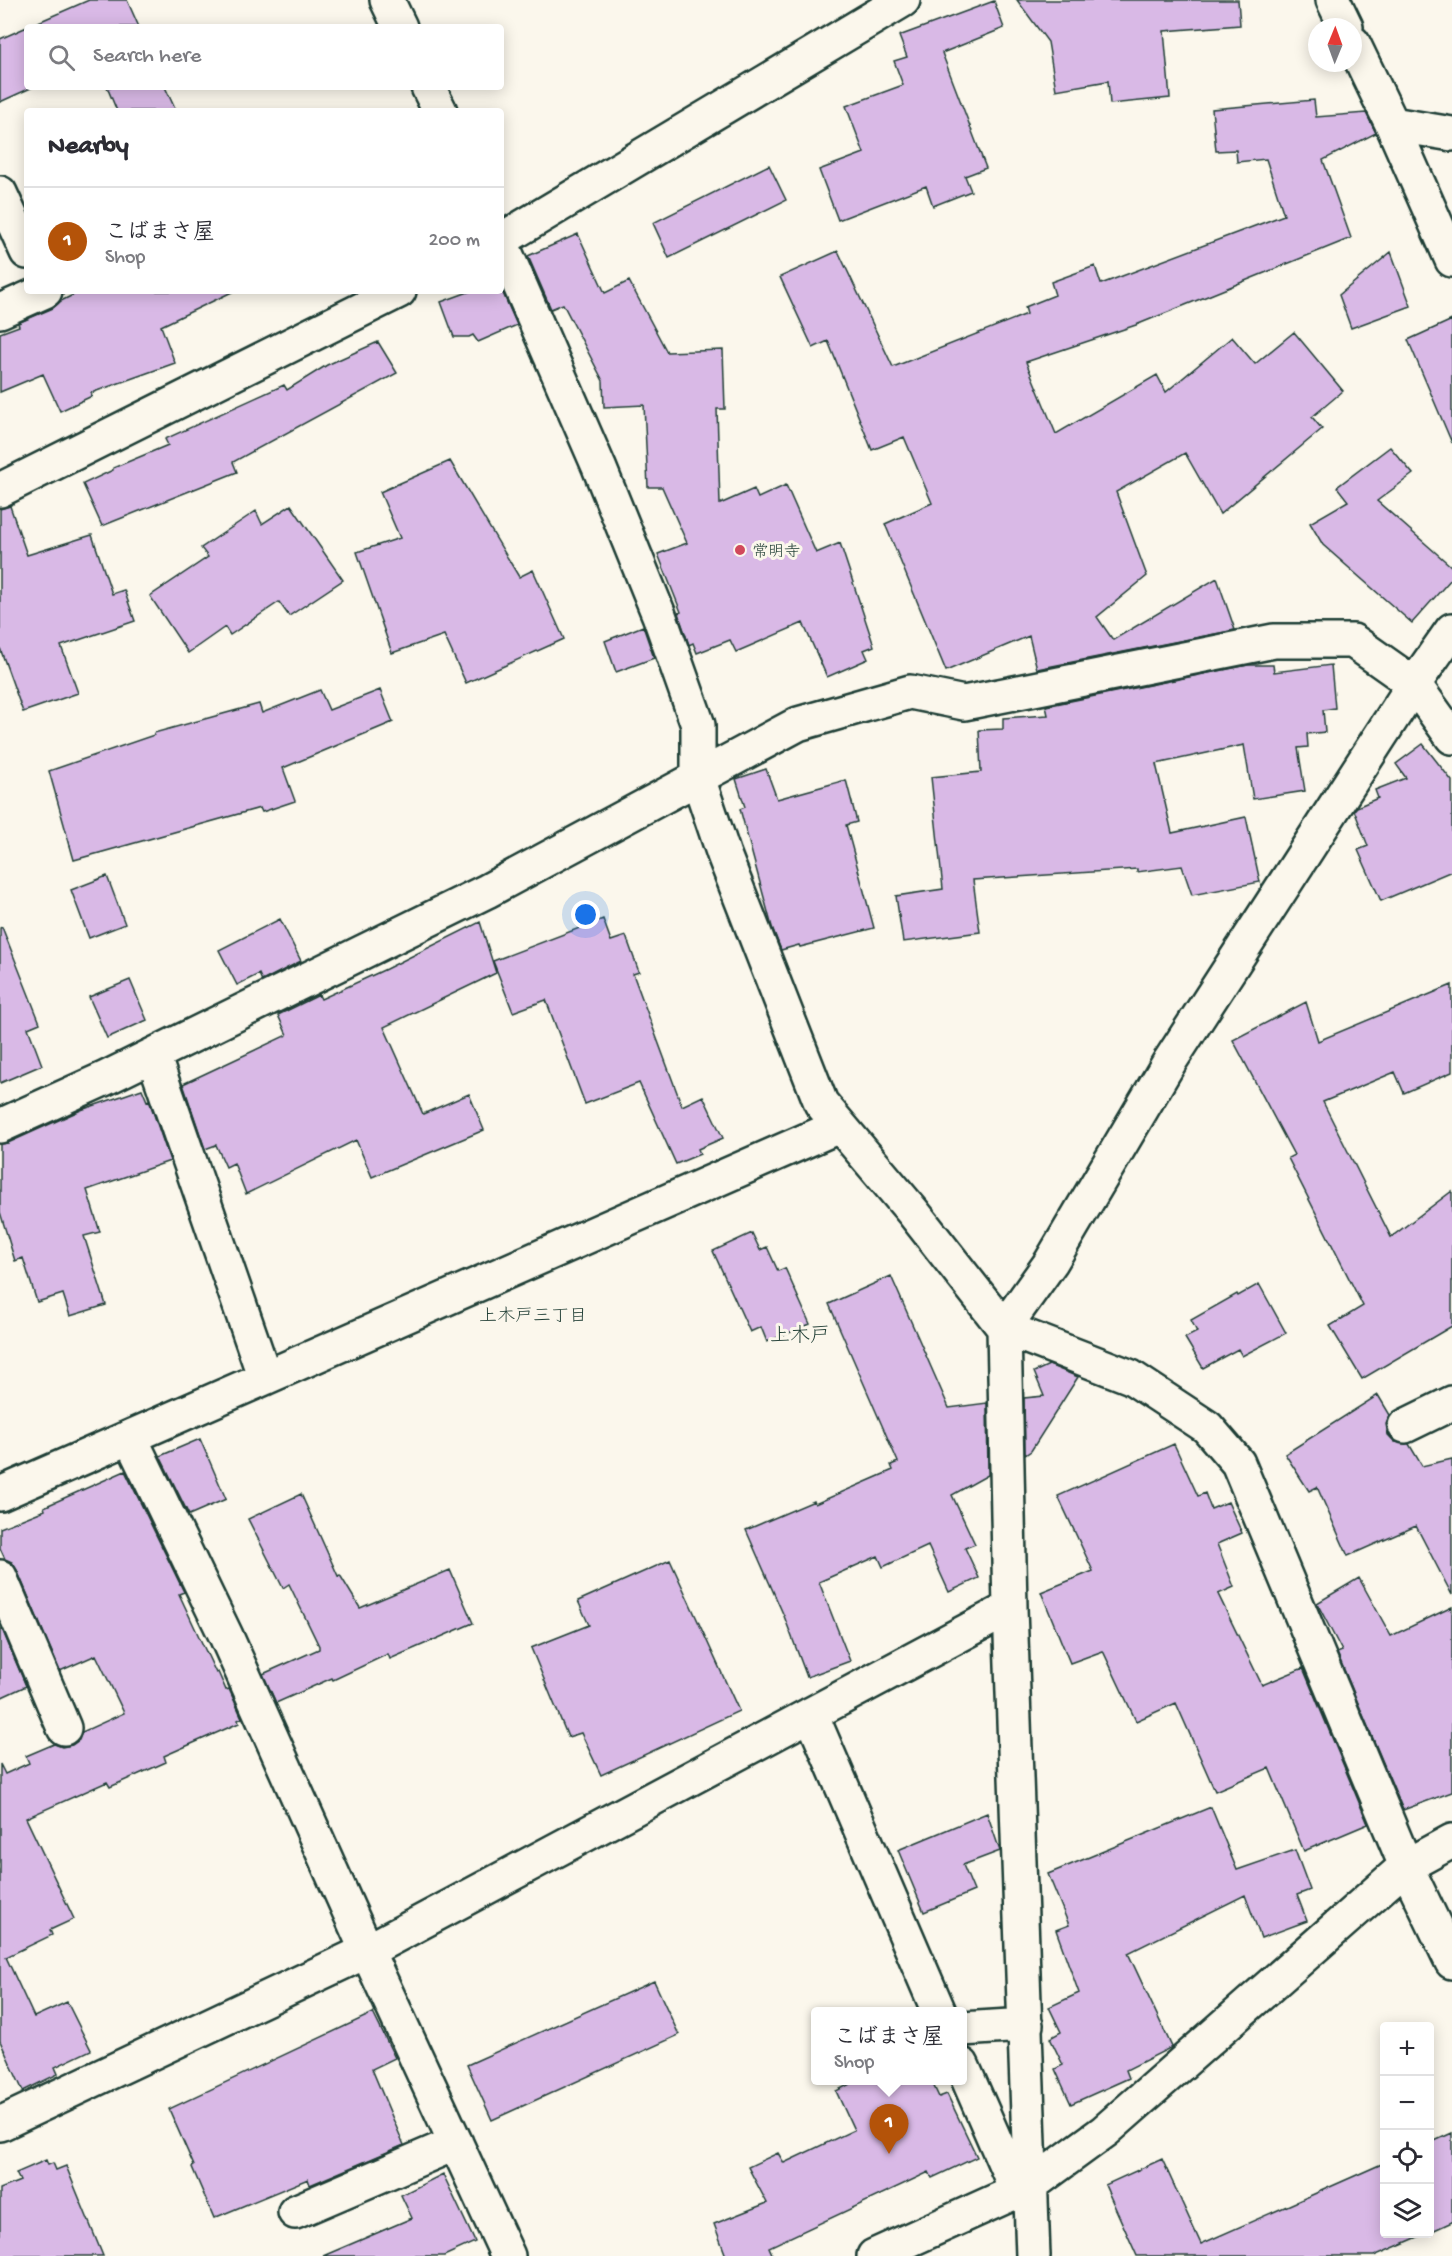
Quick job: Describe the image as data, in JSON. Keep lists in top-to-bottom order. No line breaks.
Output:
{"districts":["上木戸三丁目","上木戸"],"places":["常明寺"],"north":"top","page":{"search":"Search here","heading":"Nearby","list":[{"mark":"1","name":"こばまさ屋","note":"Shop","value":"200 m"}],"popup":["こばまさ屋","Shop"],"map_buttons":["+","−"],"pins":"1"}}
